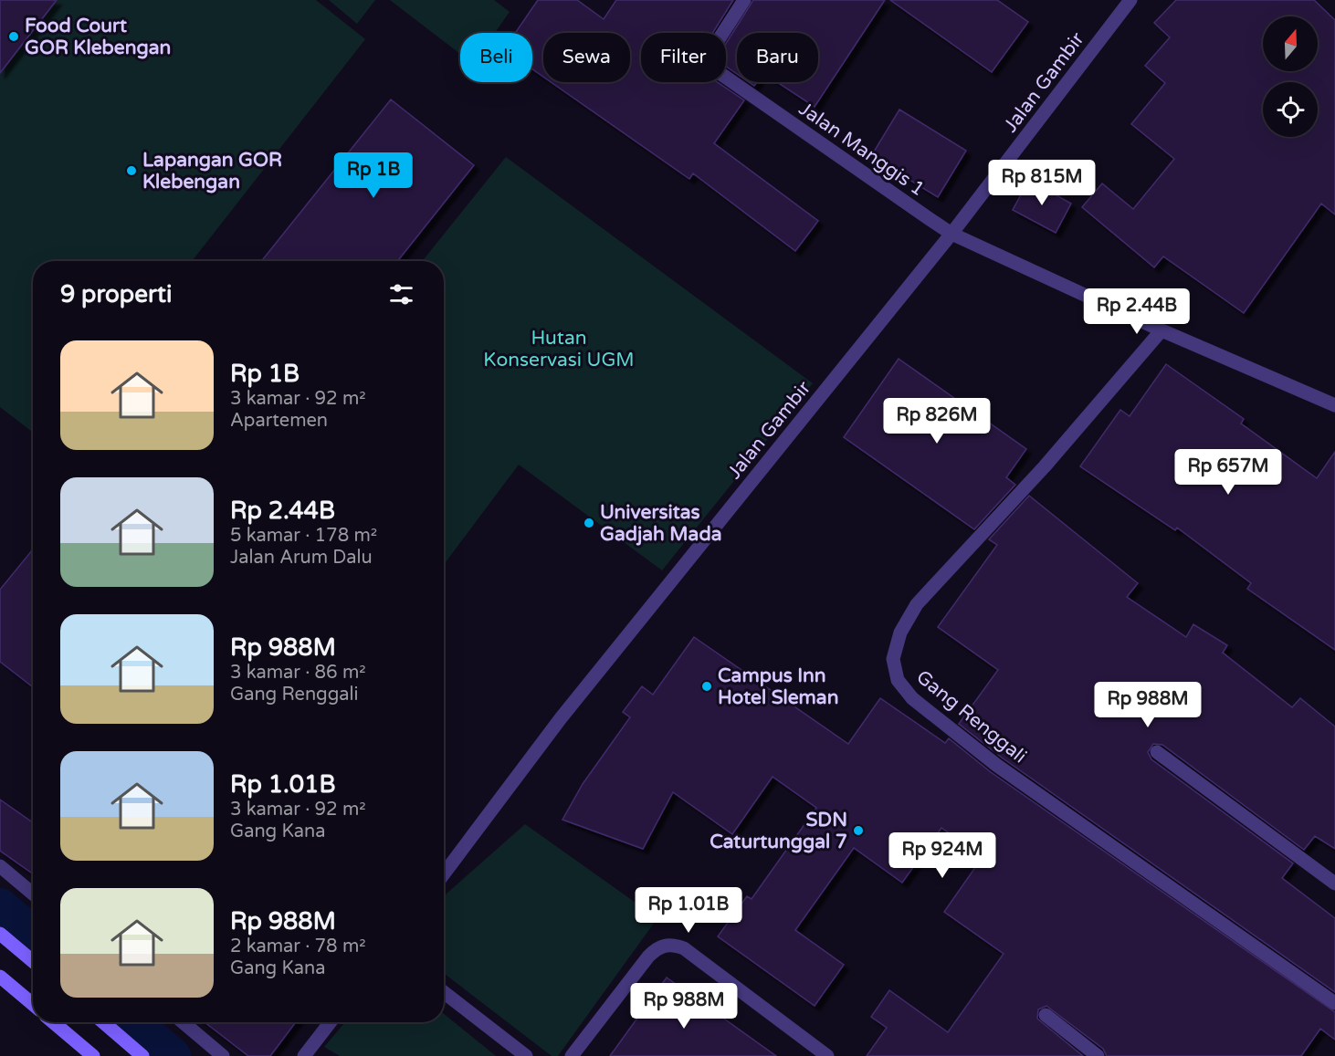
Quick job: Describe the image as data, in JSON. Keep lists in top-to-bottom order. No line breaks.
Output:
{"streets":{"street":["Jalan Gambir","Jalan Manggis 1","Gang Renggali"]},"crossings":[["Jalan Gambir","Jalan Manggis 1"]],"parks":["Hutan Konservasi UGM"],"places":["Food Court GOR Klebengan","Lapangan GOR Klebengan","Universitas Gadjah Mada","Campus Inn Hotel Sleman","SDN Caturtunggal 7"],"north":"top","page":{"chip":["Beli","Sewa","Filter","Baru"],"price":["Rp 1B","Rp 815M","Rp 2.44B","Rp 826M","Rp 657M","Rp 988M","Rp 924M","Rp 1.01B","Rp 988M"],"heading":"9 properti","list":[{"name":"Rp 1B","note":"3 kamar · 92 m² · Apartemen"},{"name":"Rp 2.44B","note":"5 kamar · 178 m² · Jalan Arum Dalu"},{"name":"Rp 988M","note":"3 kamar · 86 m² · Gang Renggali"},{"name":"Rp 1.01B","note":"3 kamar · 92 m² · Gang Kana"},{"name":"Rp 988M","note":"2 kamar · 78 m² · Gang Kana"}]}}
